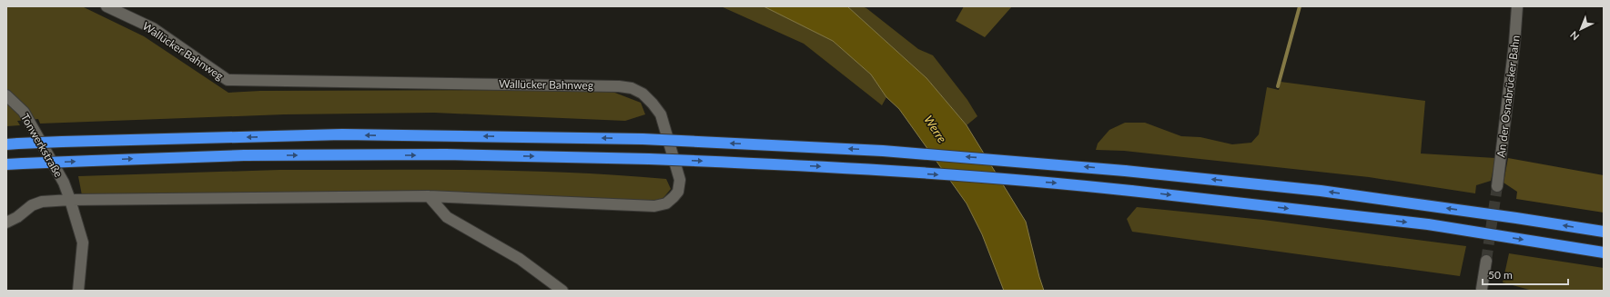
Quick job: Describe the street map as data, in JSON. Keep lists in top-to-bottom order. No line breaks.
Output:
{"streets":{"street":["Wallücker Bahnweg","An der Osnabrücker Bahn","Tonwerkstraße"]},"crossings":[["Wallücker Bahnweg","Tonwerkstraße"]],"water":["Werre"],"scale_bar":"50 m","north":"bottom left"}
